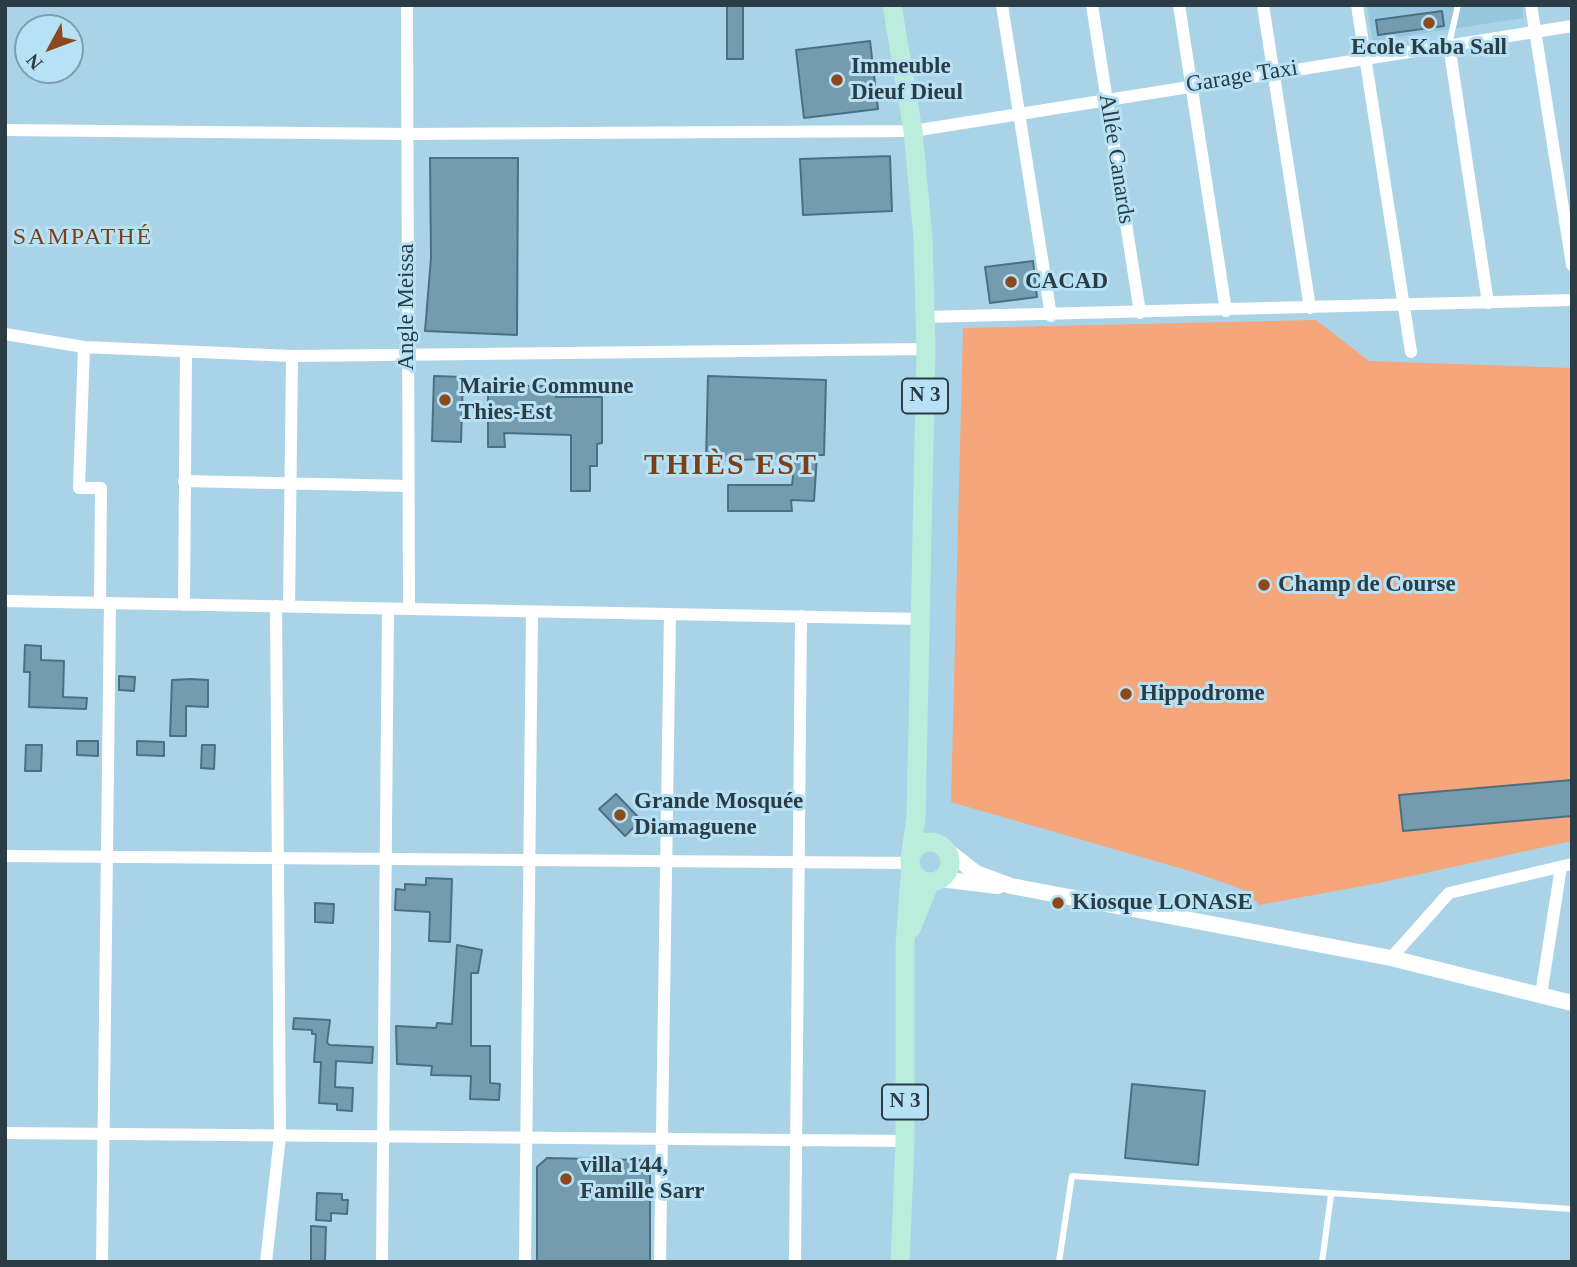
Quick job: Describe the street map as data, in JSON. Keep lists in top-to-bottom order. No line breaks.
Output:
{"streets":{"main road":["N 3"],"street":["Garage Taxi","Allée Canards","Angle Meissa"]},"crossings":[["Garage Taxi","Allée Canards"],["Garage Taxi","Angle Meissa"],["Garage Taxi","N 3"]],"districts":["SAMPATHÉ","THIÈS EST"],"places":["Ecole Kaba Sall","Immeuble Dieuf Dieul","CACAD","Mairie Commune Thies-Est","Champ de Course","Hippodrome","Grande Mosquée Diamaguene","Kiosque LONASE","villa 144, Famille Sarr"],"north":"bottom left"}
